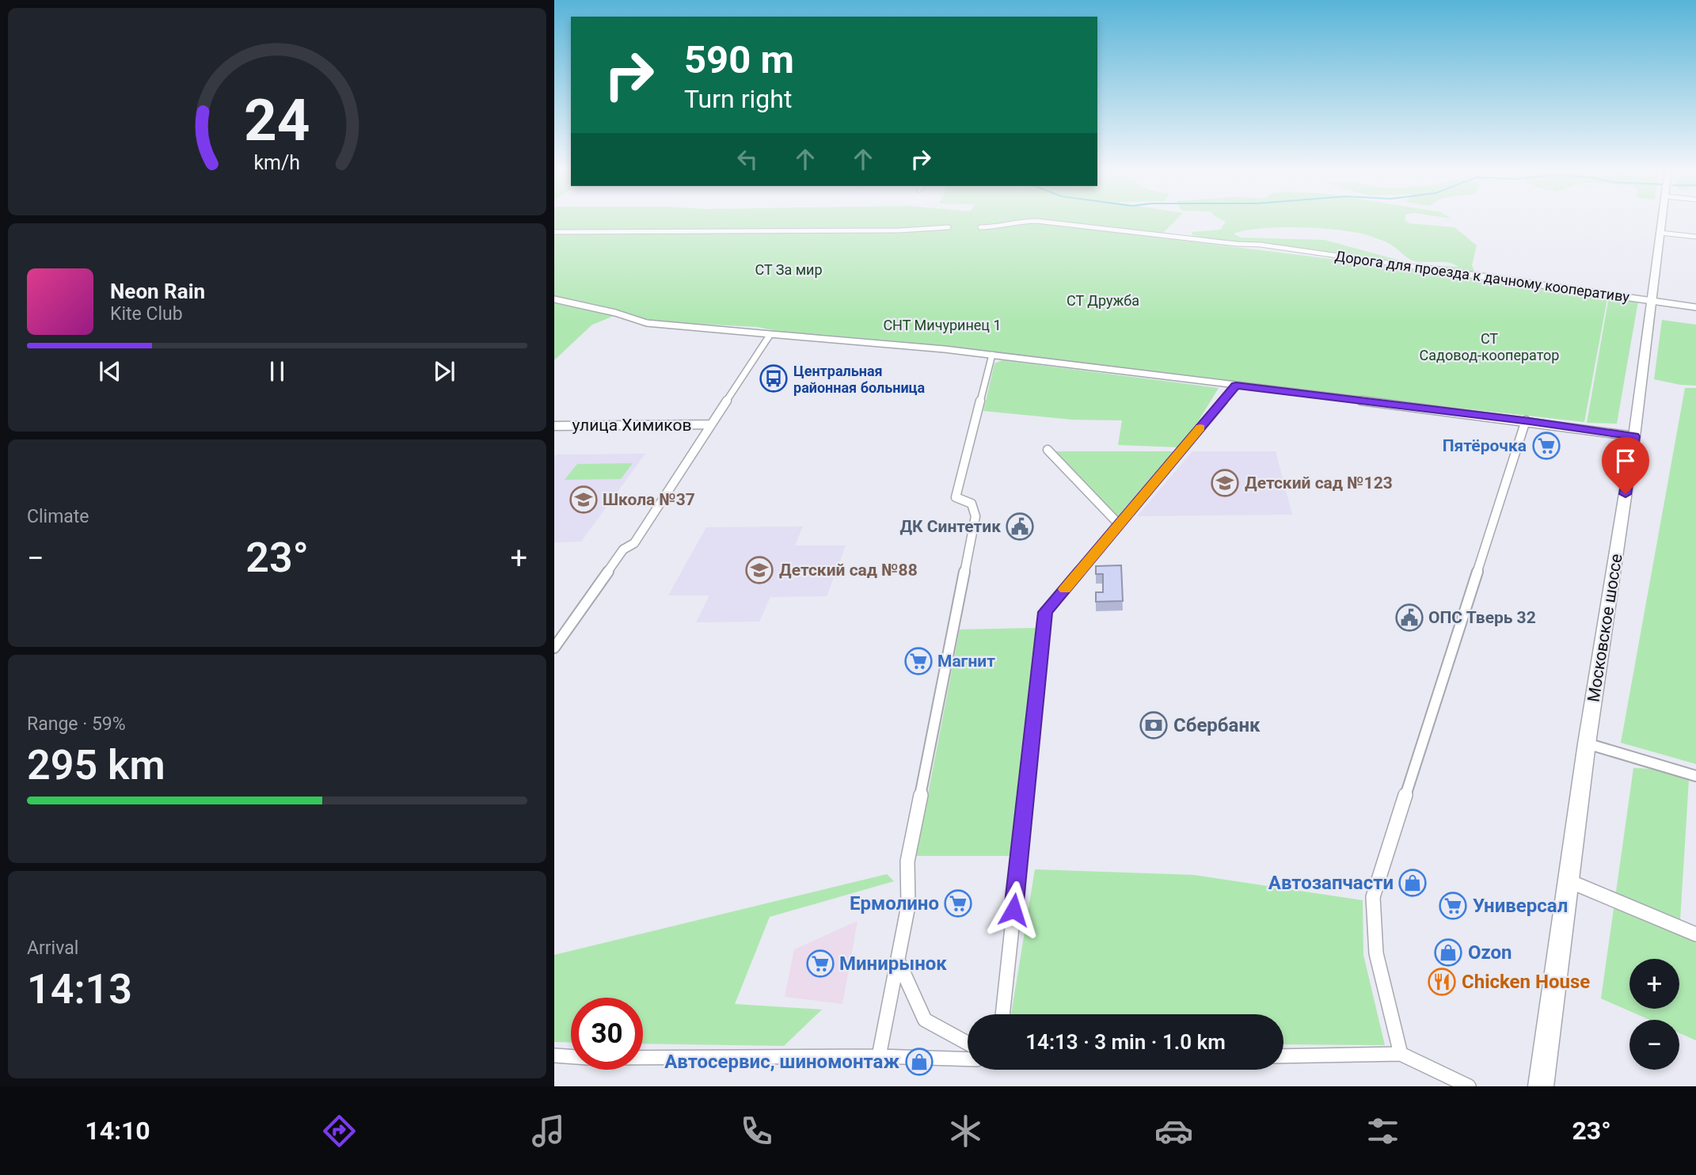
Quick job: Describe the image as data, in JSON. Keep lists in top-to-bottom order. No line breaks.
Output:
{"streets":{"main road":["Московское шоссе"],"street":["Дорога для проезда к дачному кооперативу","улица Химиков"]},"crossings":[["Дорога для проезда к дачному кооперативу","Московское шоссе"]],"parks":["СТ За мир","СТ Дружба","СНТ Мичуринец 1","СТ Садовод-кооператор"],"places":{"bus stop":["Центральная районная больница"],"supermarket":["Пятёрочка","Магнит","Ермолино","Универсал","Минирынок"],"school or university":["Детский сад №123","Школа №37","Детский сад №88"],"public building":["ДК Синтетик","ОПС Тверь 32"],"bank":["Сбербанк"],"shop":["Автозапчасти","Ozon","Автосервис, шиномонтаж"],"restaurant":["Chicken House"]},"page":{"turn":["590 m","Turn right"],"song":["Neon Rain","Kite Club"],"tile":["Climate",["Range · 59%","295 km"],["Arrival","14:13"]],"heat":["−","23°","+"],"map_buttons":["+","−"],"limit":"30","trip":"14:13 · 3 min · 1.0 km","tabs":["14:10","23°"],"gauge":["24","km/h"]}}
